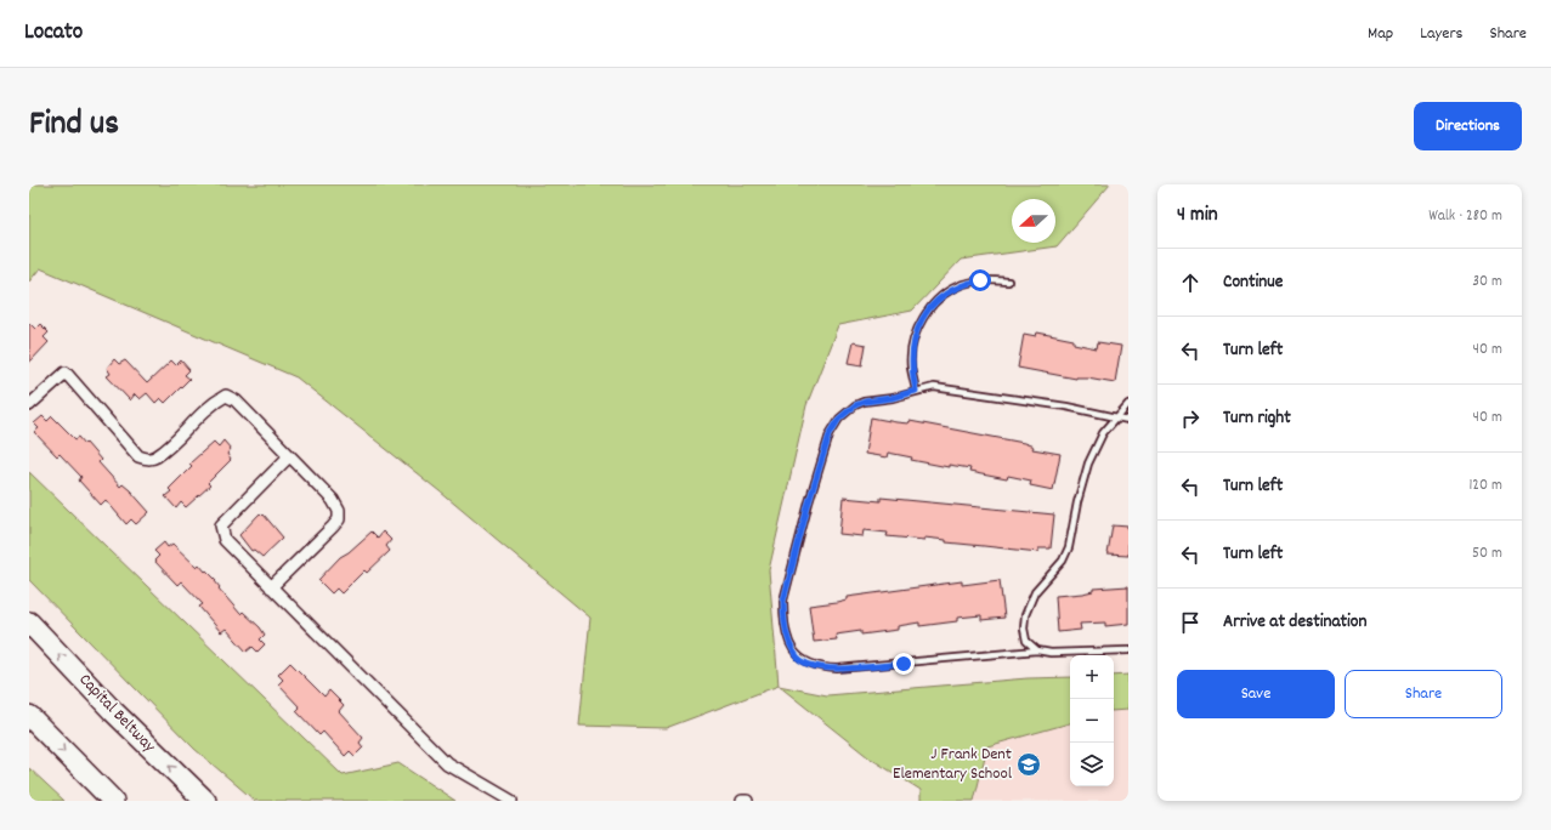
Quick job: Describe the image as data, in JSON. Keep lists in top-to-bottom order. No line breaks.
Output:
{"streets":{"highway":["Capital Beltway"]},"places":{"school or university":["J Frank Dent Elementary School"]},"north":"left","page":{"header":"Locato","nav":["Map","Layers","Share"],"title":"Find us","buttons":["Directions",["Save","Share"]],"heading":["4 min","Walk · 280 m"],"list":[["Continue","30 m"],["Turn left","40 m"],["Turn right","40 m"],["Turn left","120 m"],["Turn left","50 m"],"Arrive at destination"],"map_buttons":["+","−"]}}
